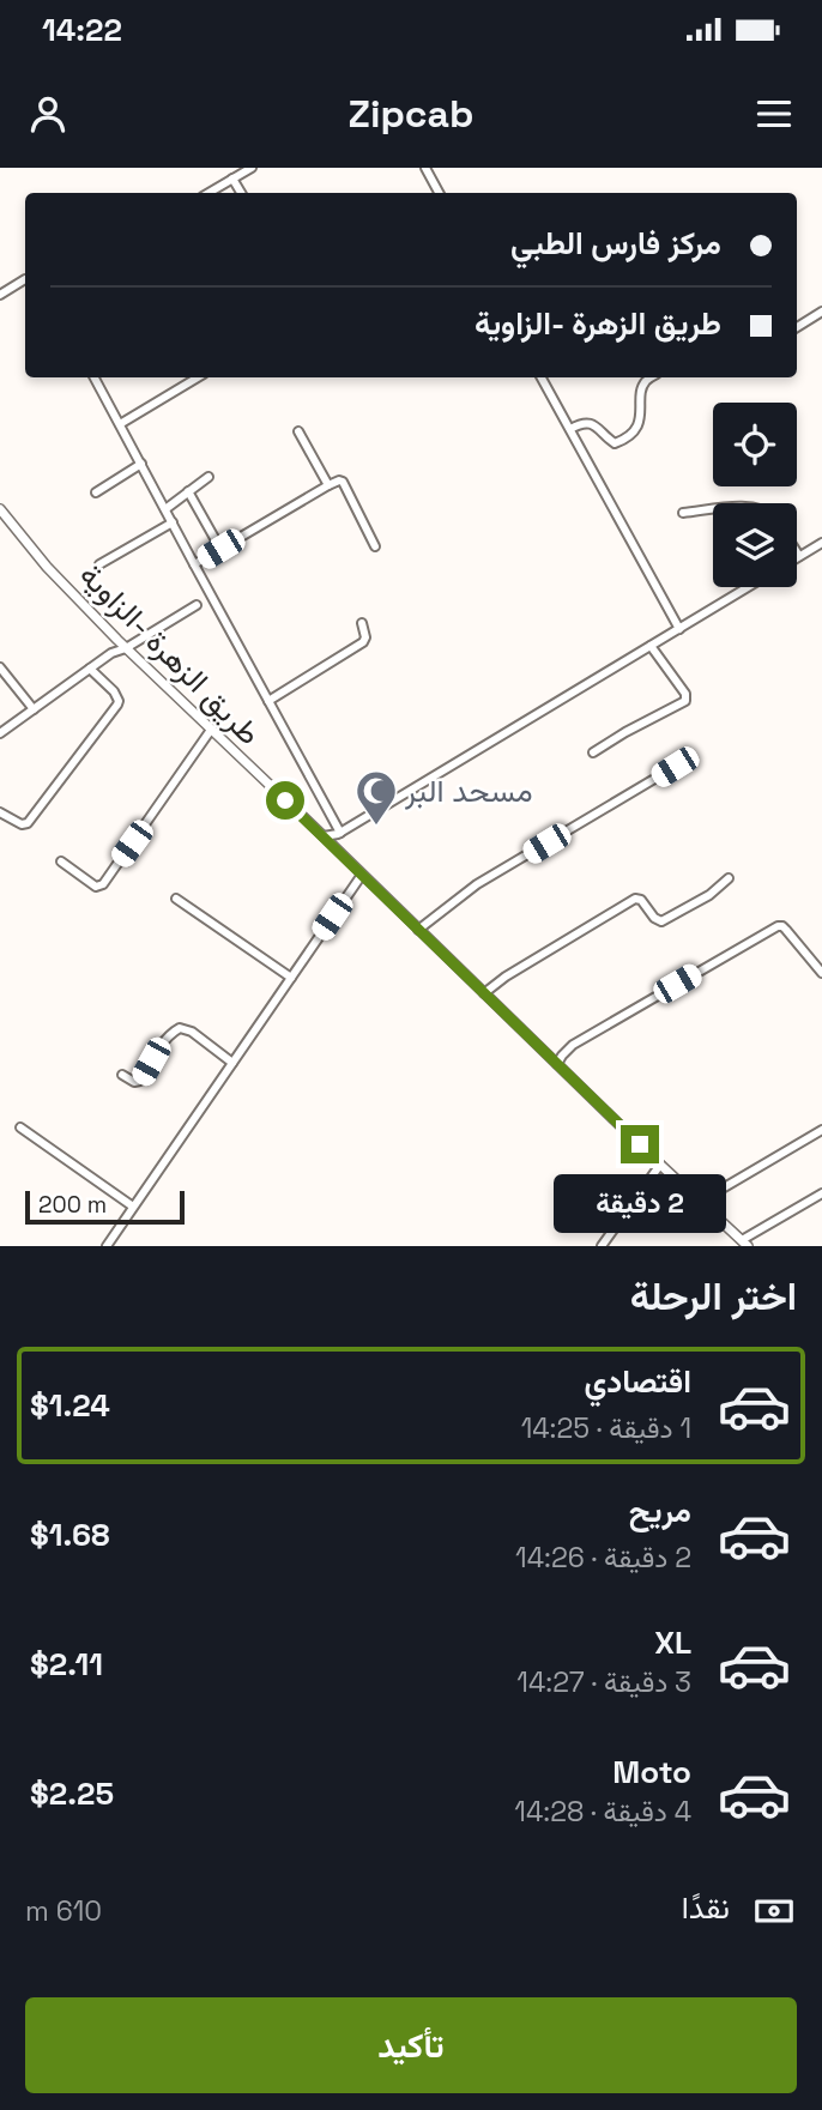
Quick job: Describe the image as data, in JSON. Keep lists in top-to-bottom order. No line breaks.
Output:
{"streets":{"main road":["طريق الزهرة -الزاوية"]},"places":{"mosque":["مسحد البر"]},"scale_bar":"200 m","page":{"status":"14:22","header":"Zipcab","banner":["مركز فارس الطبي","طريق الزهرة -الزاوية"],"bubble":"2 دقيقة","scale":"200 m","heading":"اختر الرحلة","list":[{"name":"اقتصادي","note":"1 دقيقة · 14:25","value":"$1.24"},{"name":"مريح","note":"2 دقيقة · 14:26","value":"$1.68"},{"name":"XL","note":"3 دقيقة · 14:27","value":"$2.11"},{"name":"Moto","note":"4 دقيقة · 14:28","value":"$2.25"}],"pay":["نقدًا","610 m"],"buttons":"تأكيد"}}
